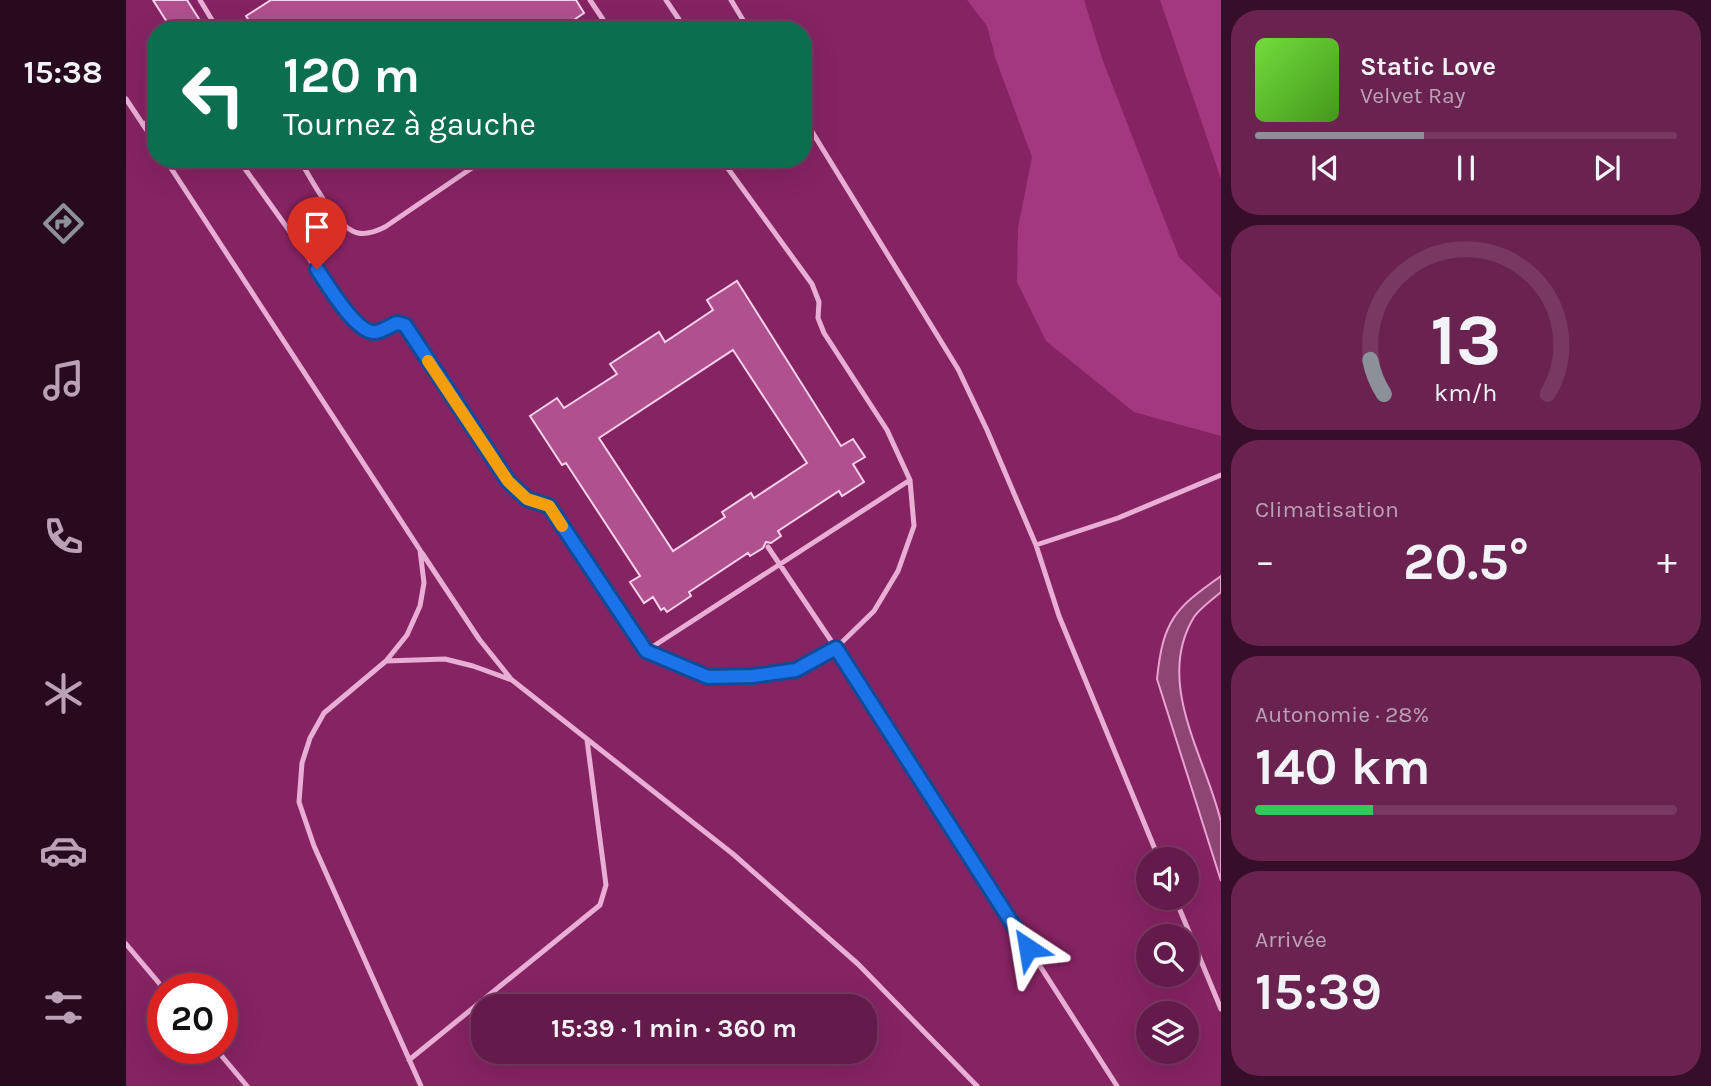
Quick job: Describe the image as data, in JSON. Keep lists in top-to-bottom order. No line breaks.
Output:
{"page":{"tabs":"15:38","turn":["120 m","Tournez à gauche"],"song":["Static Love","Velvet Ray"],"tile":["Climatisation",["Autonomie · 28%","140 km"],["Arrivée","15:39"]],"heat":["−","20.5°","+"],"limit":"20","trip":"15:39 · 1 min · 360 m","gauge":["13","km/h"]}}
